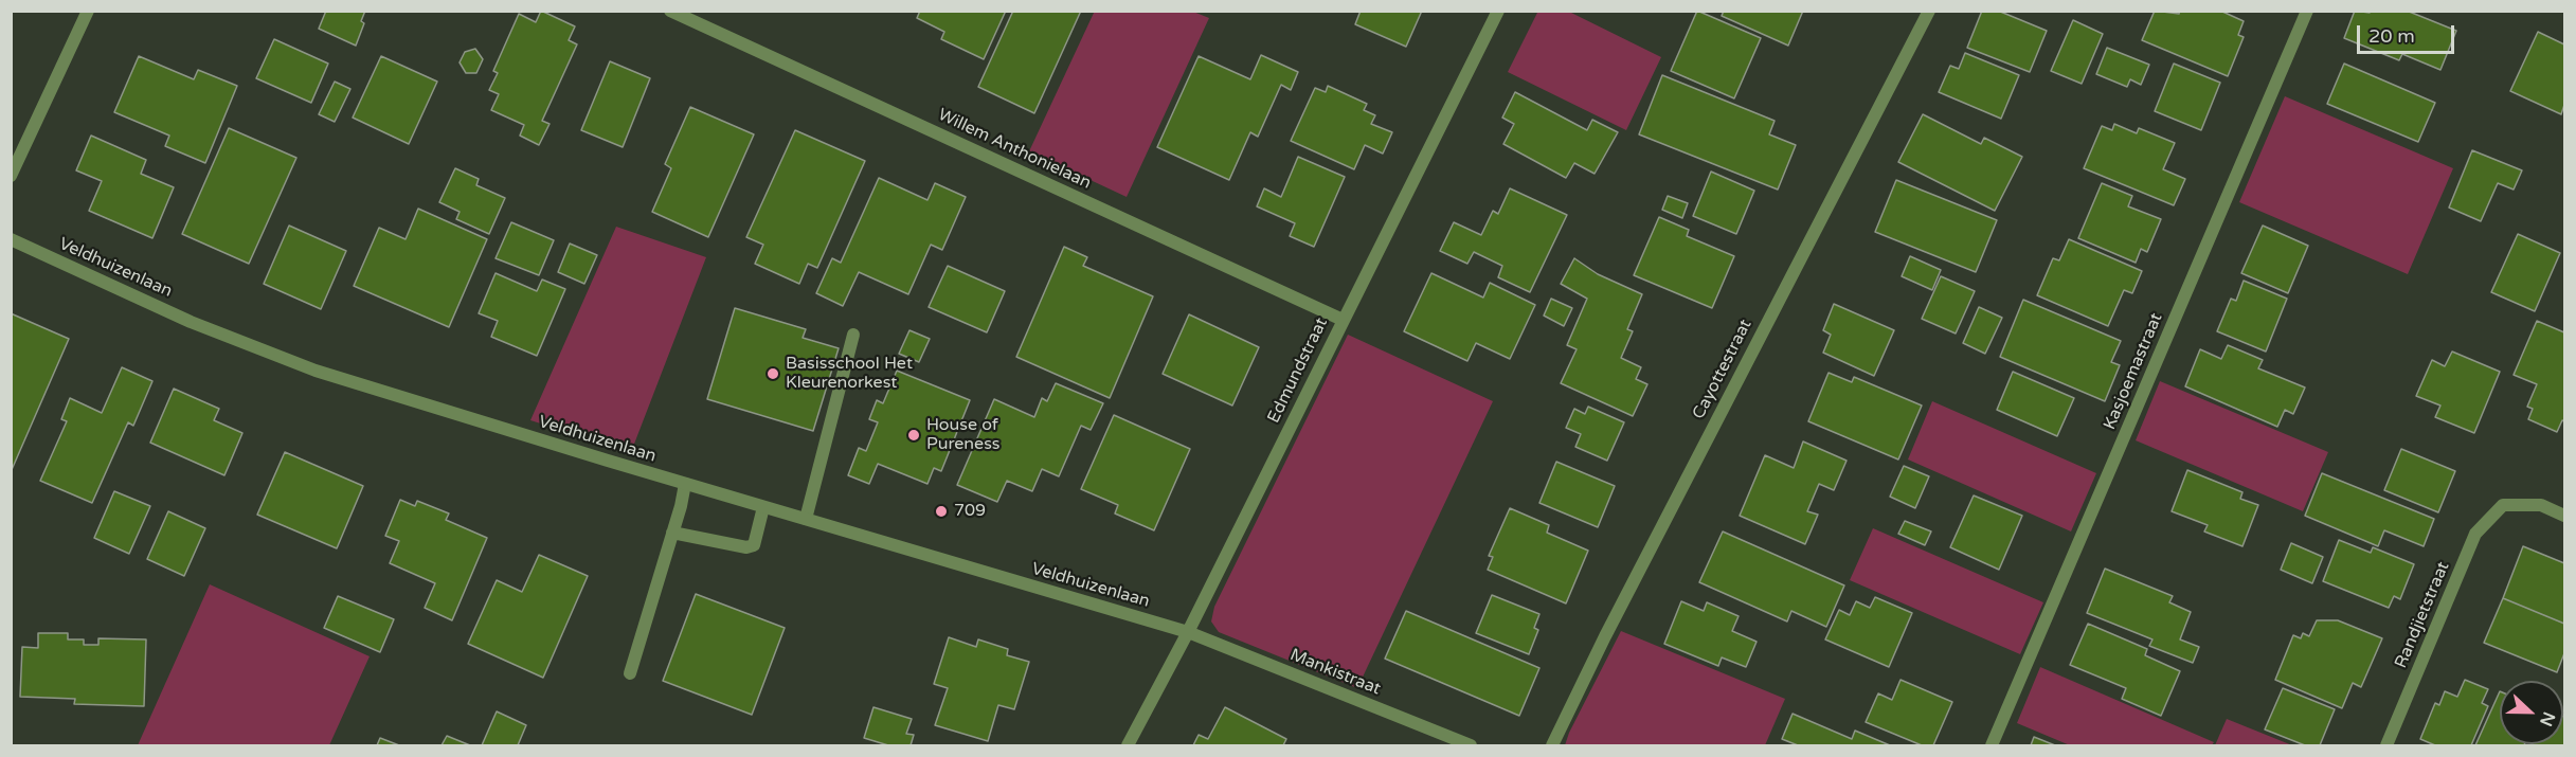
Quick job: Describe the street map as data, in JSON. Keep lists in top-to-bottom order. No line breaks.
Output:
{"streets":{"street":["Willem Anthonielaan","Veldhuizenlaan","Cayottestraat","Edmundstraat","Kasjoemastraat","Randjietstraat","Mankistraat"]},"crossings":[["Willem Anthonielaan","Edmundstraat"],["Veldhuizenlaan","Edmundstraat"],["Veldhuizenlaan","Mankistraat"],["Edmundstraat","Mankistraat"]],"places":["Basisschool Het Kleurenorkest","House of Pureness","709"],"scale_bar":"20 m","north":"right"}
